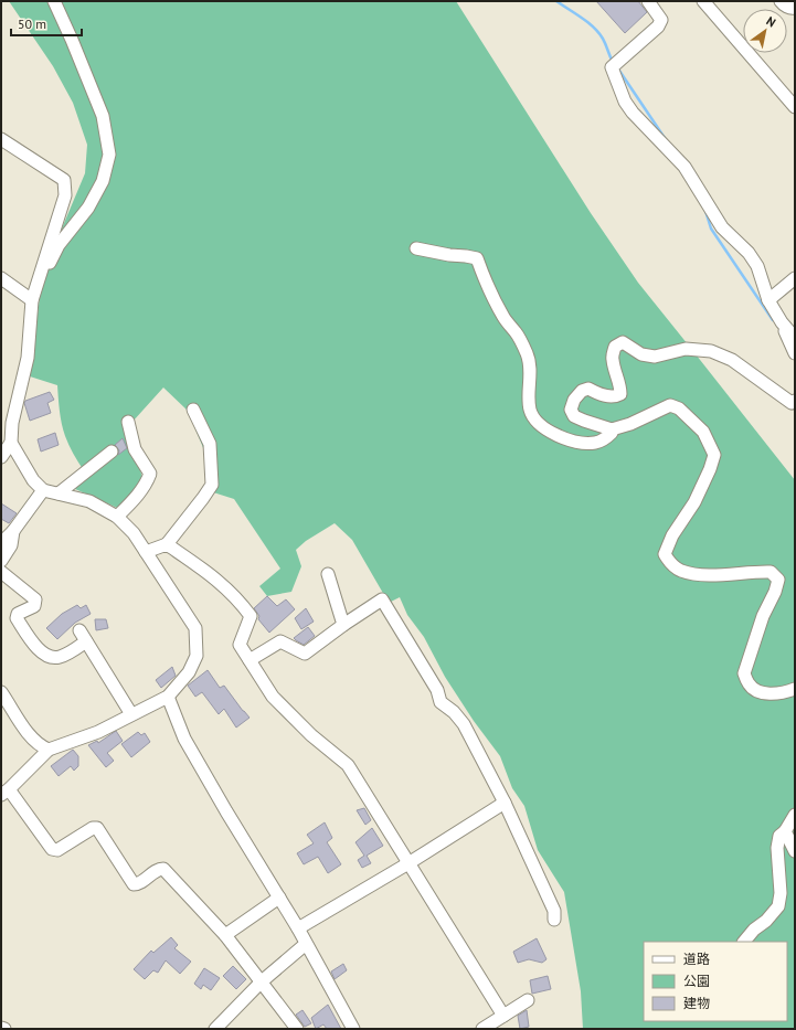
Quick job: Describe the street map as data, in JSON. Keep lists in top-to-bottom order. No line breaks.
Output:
{"legend":["道路","公園","建物"],"scale_bar":"50 m","north":"top right"}
